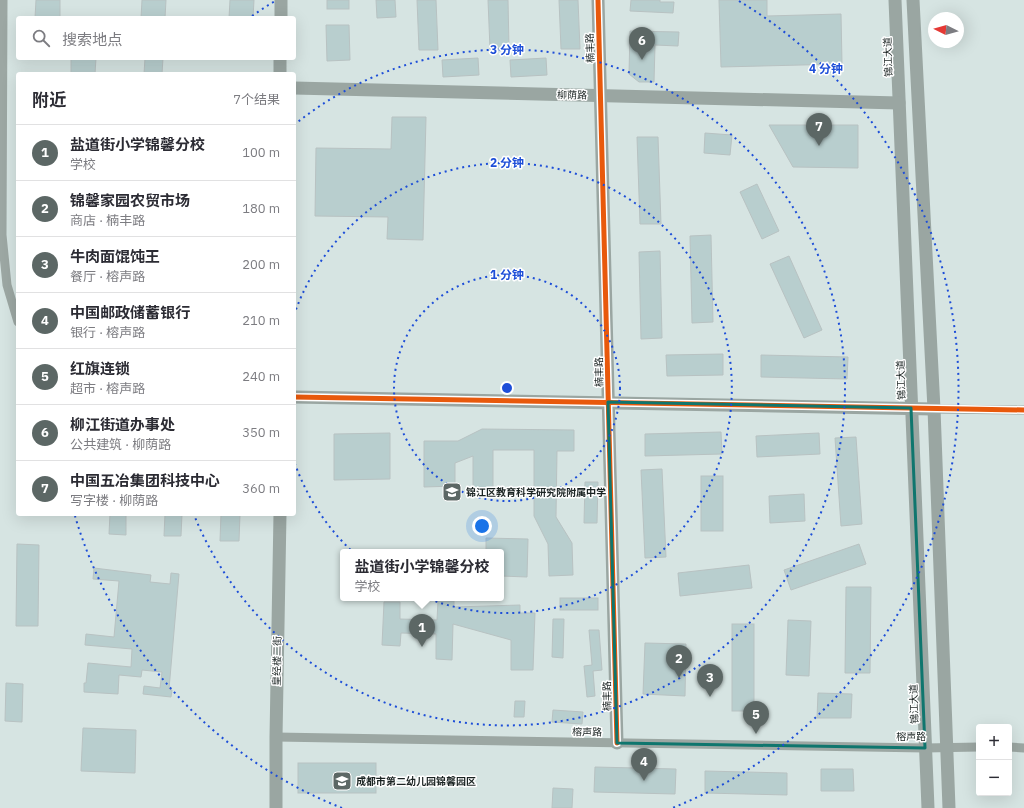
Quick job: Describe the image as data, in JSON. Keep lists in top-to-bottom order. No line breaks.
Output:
{"streets":{"street":["楠丰路","锦江大道","柳荫路","皇经楼二街","榕声路"]},"crossings":[["楠丰路","柳荫路"],["楠丰路","榕声路"],["锦江大道","柳荫路"],["锦江大道","榕声路"],["皇经楼二街","榕声路"]],"places":{"school or university":["锦江区教育科学研究院附属中学","成都市第二幼儿园锦馨园区"]},"north":"left","page":{"search":"搜索地点","pins":["6","7","1","2","3","5","4"],"heading":["附近","7个结果"],"list":[{"mark":"1","name":"盐道街小学锦馨分校","note":"学校","value":"100 m"},{"mark":"2","name":"锦馨家园农贸市场","note":"商店 · 楠丰路","value":"180 m"},{"mark":"3","name":"牛肉面馄饨王","note":"餐厅 · 榕声路","value":"200 m"},{"mark":"4","name":"中国邮政储蓄银行","note":"银行 · 榕声路","value":"210 m"},{"mark":"5","name":"红旗连锁","note":"超市 · 榕声路","value":"240 m"},{"mark":"6","name":"柳江街道办事处","note":"公共建筑 · 柳荫路","value":"350 m"},{"mark":"7","name":"中国五冶集团科技中心","note":"写字楼 · 柳荫路","value":"360 m"}],"popup":["盐道街小学锦馨分校","学校"],"map_buttons":["+","−"]},"rings":["3 分钟","4 分钟","2 分钟","1 分钟"]}
